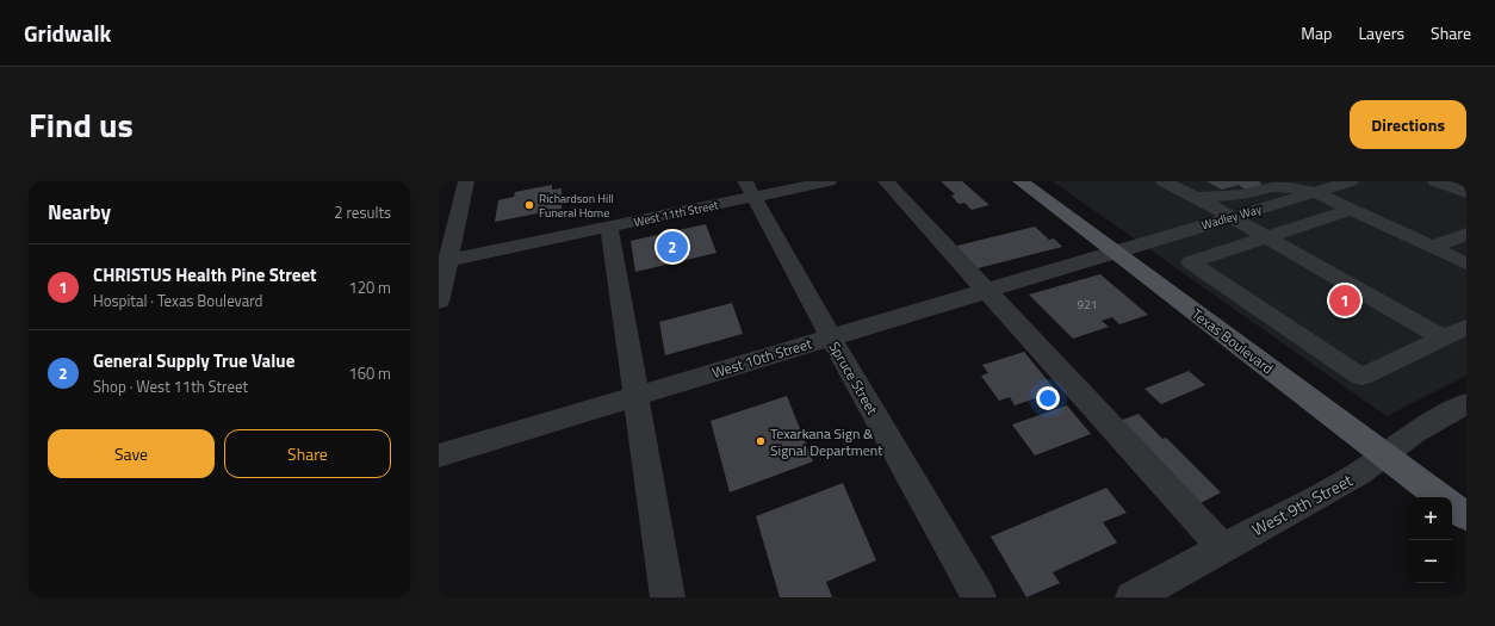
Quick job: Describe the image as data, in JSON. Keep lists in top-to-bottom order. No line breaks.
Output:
{"streets":{"main road":["Texas Boulevard"],"street":["West 11th Street","Wadley Way","West 10th Street","Spruce Street","West 9th Street"]},"crossings":[["West 11th Street","Spruce Street"],["Wadley Way","Texas Boulevard"],["Wadley Way","West 10th Street"],["Texas Boulevard","West 10th Street"],["Texas Boulevard","West 9th Street"],["West 10th Street","Spruce Street"]],"places":["Richardson Hill Funeral Home","Texarkana Sign & Signal Department"],"house_numbers":["921"],"page":{"header":"Gridwalk","nav":["Map","Layers","Share"],"title":"Find us","buttons":["Directions",["Save","Share"]],"heading":["Nearby","2 results"],"pins":["2","1"],"list":[{"mark":"1","name":"CHRISTUS Health Pine Street","note":"Hospital · Texas Boulevard","value":"120 m"},{"mark":"2","name":"General Supply True Value","note":"Shop · West 11th Street","value":"160 m"}],"map_buttons":["+","−"]}}
